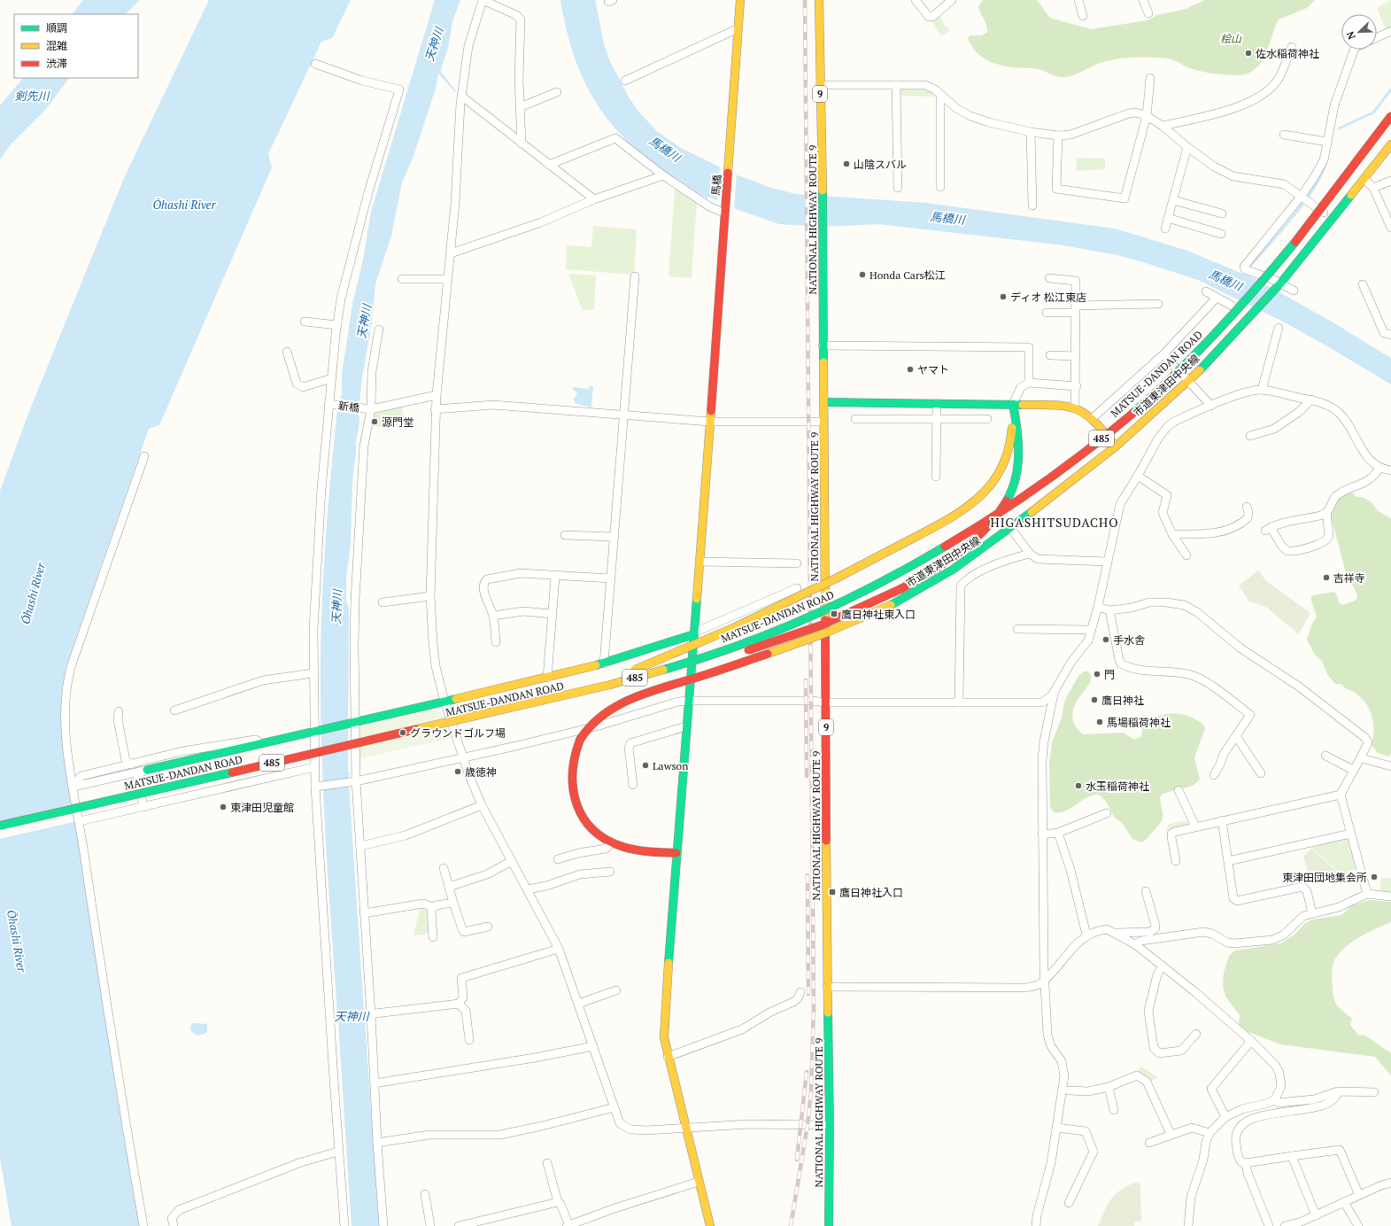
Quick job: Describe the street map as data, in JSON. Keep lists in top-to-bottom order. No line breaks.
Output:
{"streets":{"main road":["9","馬橋","NATIONAL HIGHWAY ROUTE 9","MATSUE-DANDAN ROAD","市道東津田中央線","485"],"street":["新橋"]},"crossings":[["馬橋","市道東津田中央線"]],"districts":["HIGASHITSUDACHO"],"water":["天神川","剣先川","馬橋川","Ōhashi River"],"parks":["桧山"],"places":{"other":["佐水稲荷神社","山陰スバル","Honda Cars松江","ディオ 松江東店","ヤマト","源門堂","吉祥寺","手水舎","門","鷹日神社","馬場稲荷神社","グラウンドゴルフ場","Lawson","歳徳神","水玉稲荷神社","東津田児童館","東津田団地集会所"],"transit":["鷹日神社東入口","鷹日神社入口"]},"legend":["順調","混雑","渋滞"],"north":"bottom left"}
